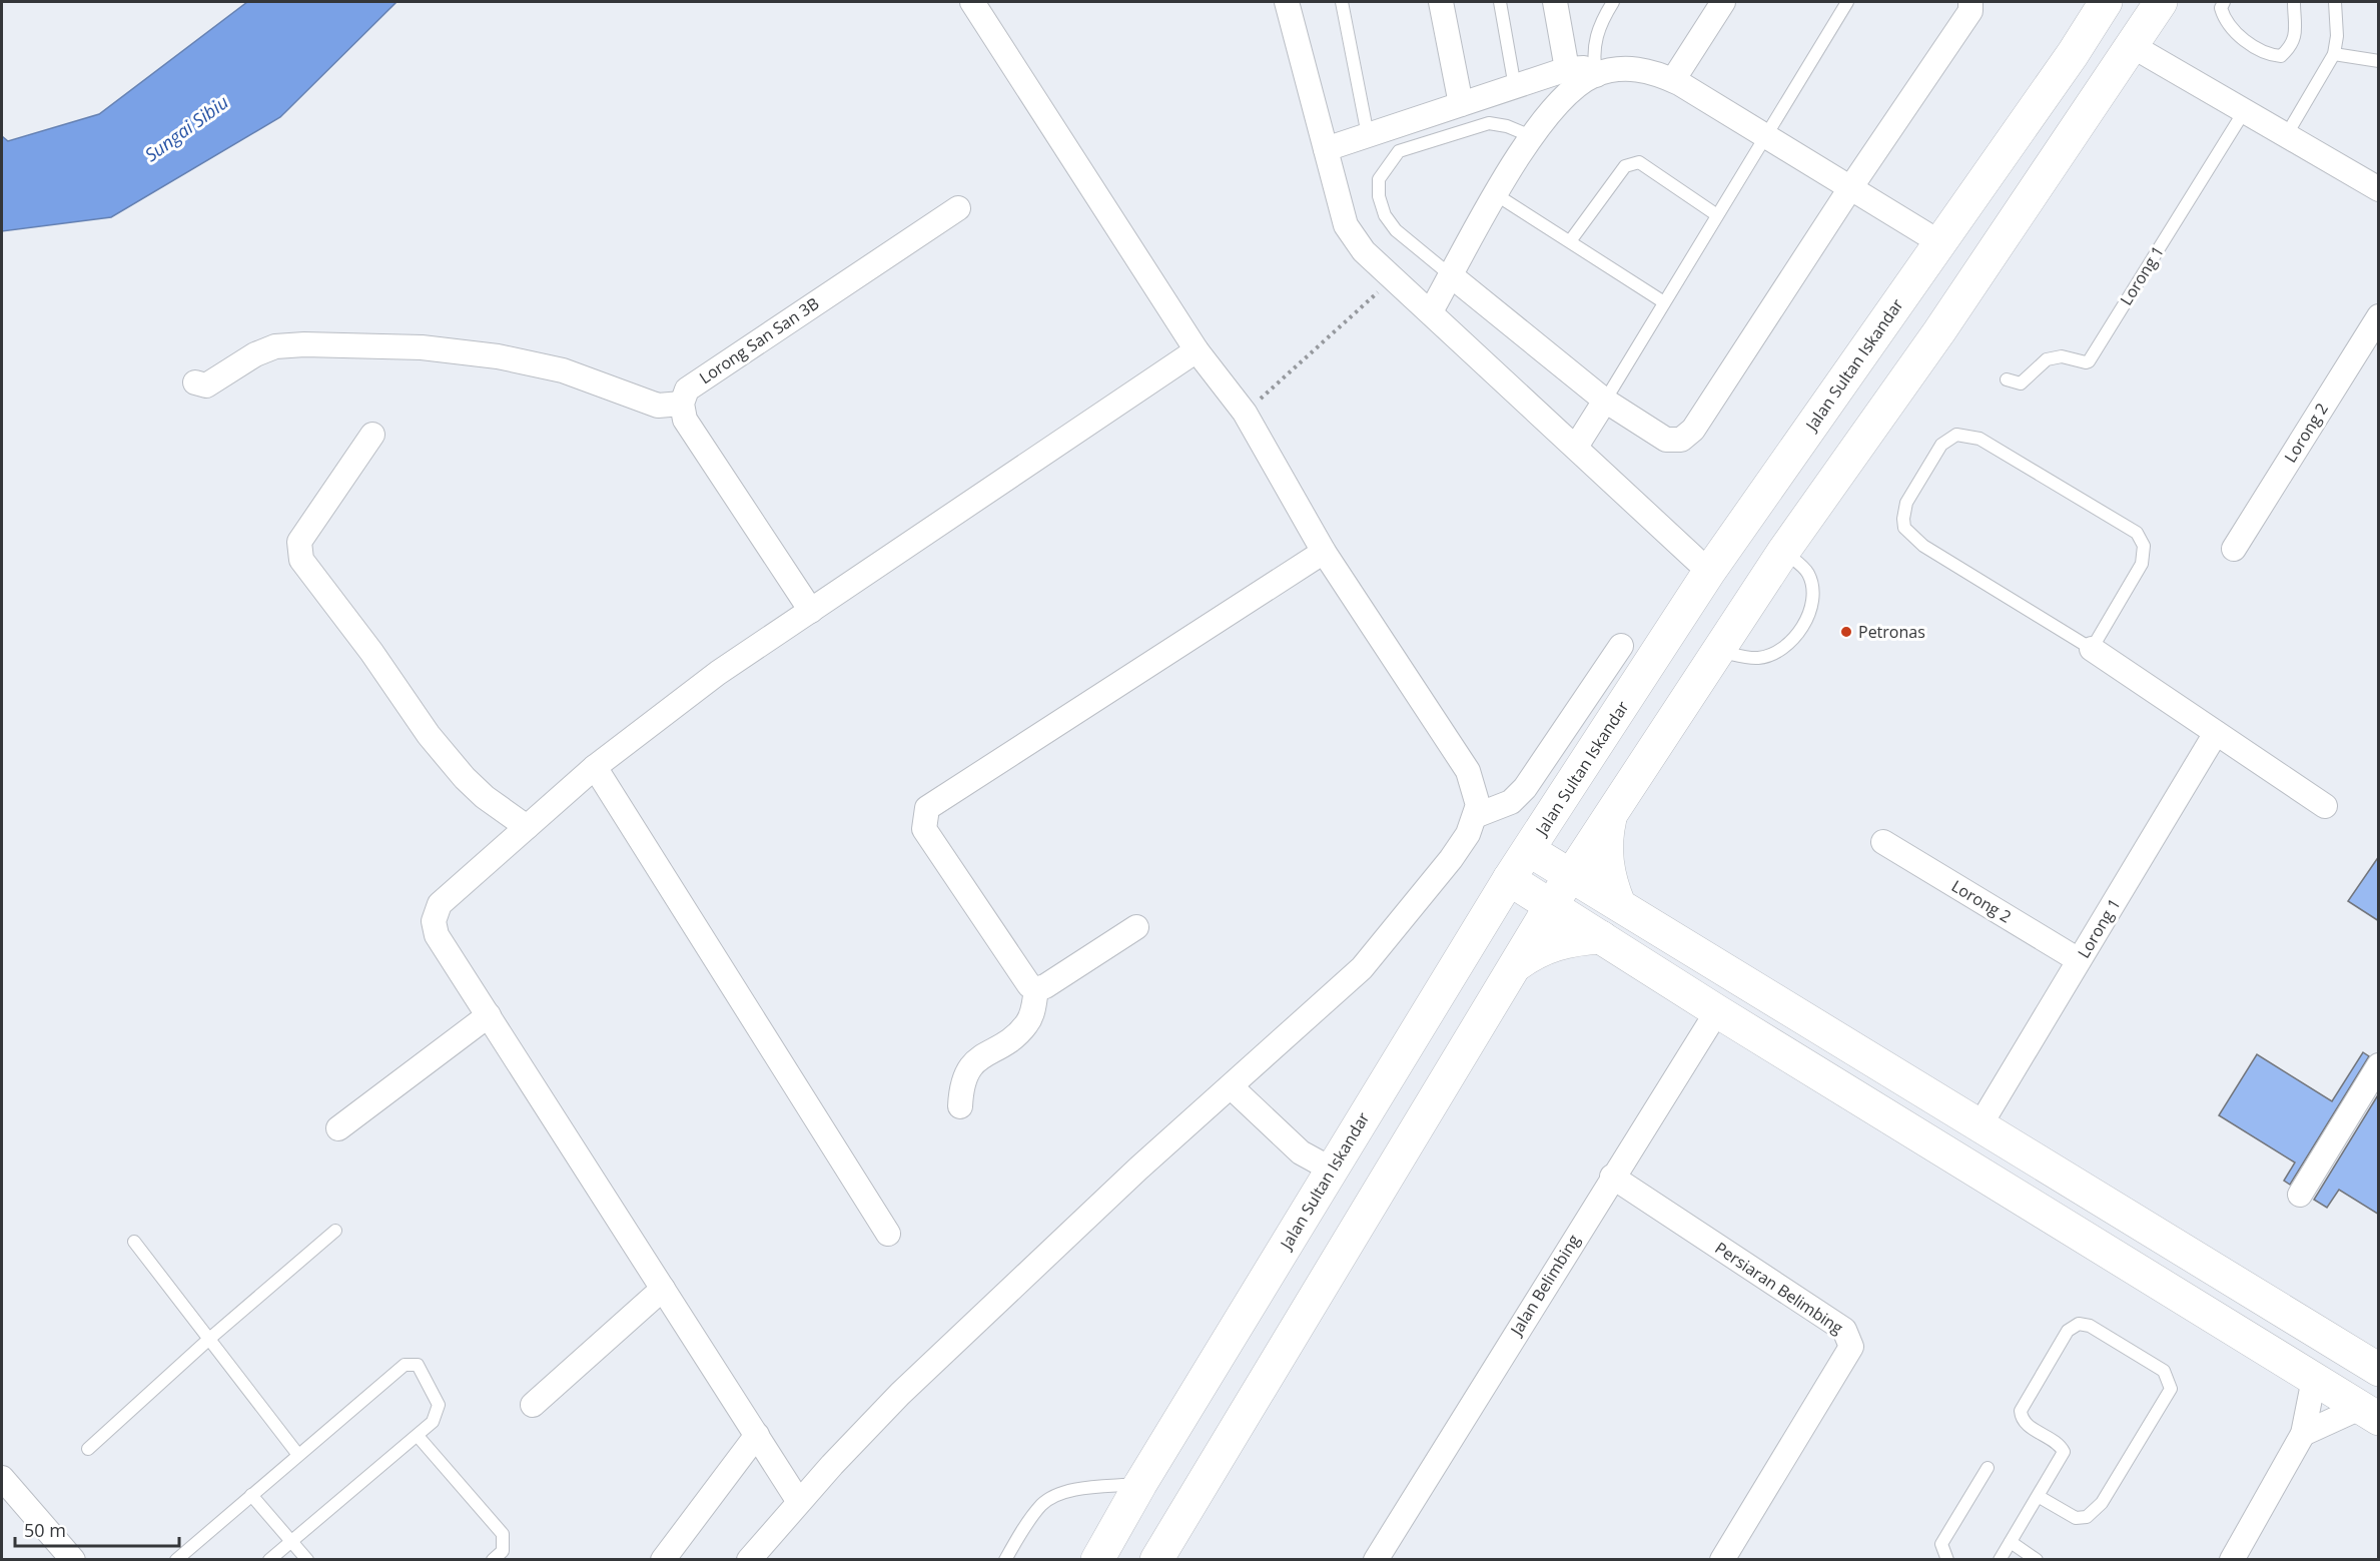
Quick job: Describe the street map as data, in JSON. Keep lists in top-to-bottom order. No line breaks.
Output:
{"streets":{"main road":["Jalan Sultan Iskandar"],"street":["Lorong 1","Lorong San San 3B","Lorong 2","Jalan Belimbing","Persiaran Belimbing"]},"crossings":[["Lorong 1","Lorong 2"],["Jalan Belimbing","Persiaran Belimbing"]],"water":["Sungai Sibiu"],"places":["Petronas"],"scale_bar":"50 m"}
